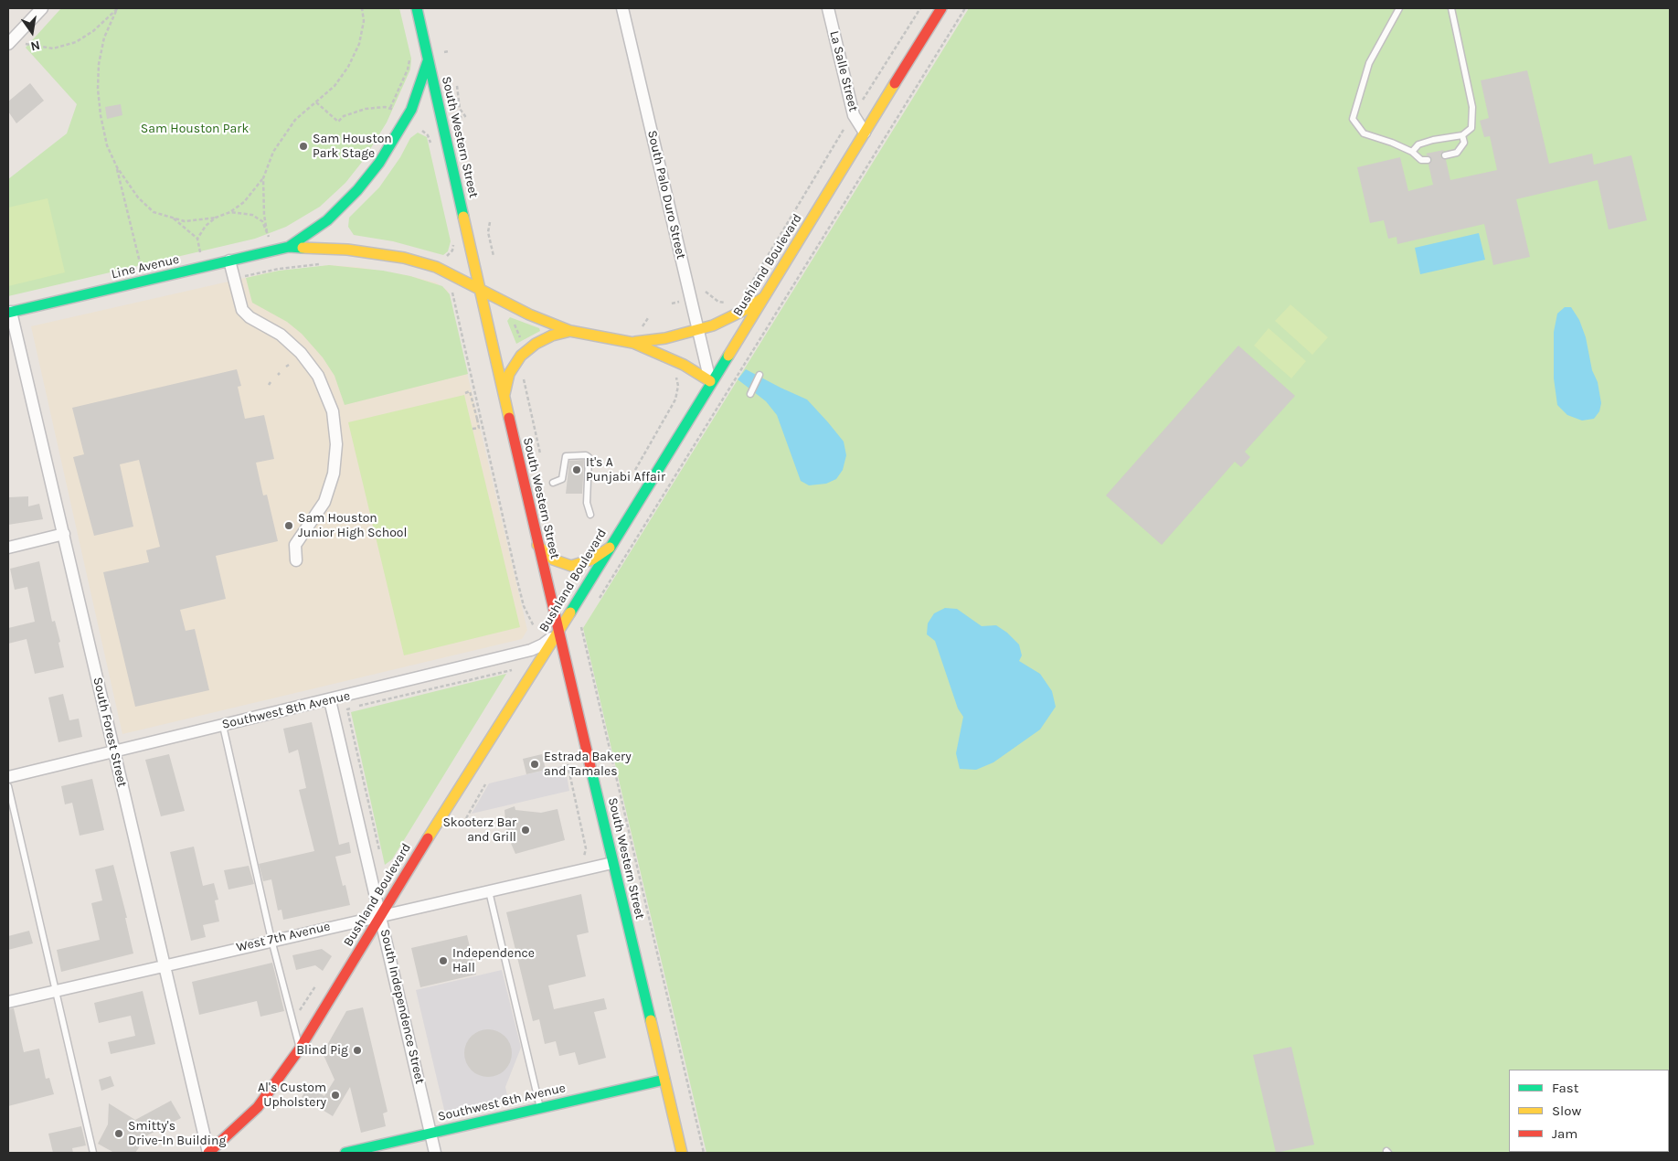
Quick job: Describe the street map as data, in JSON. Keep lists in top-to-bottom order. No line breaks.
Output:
{"streets":{"main road":["South Western Street","Bushland Boulevard","Line Avenue","Southwest 6th Avenue"],"street":["La Salle Street","South Palo Duro Street","Southwest 8th Avenue","South Forest Street","West 7th Avenue","South Independence Street"]},"crossings":[["La Salle Street","Bushland Boulevard"],["South Western Street","Bushland Boulevard"],["South Western Street","Line Avenue"],["South Western Street","Southwest 8th Avenue"],["South Western Street","West 7th Avenue"],["South Western Street","Southwest 6th Avenue"],["South Palo Duro Street","Bushland Boulevard"],["Bushland Boulevard","Southwest 8th Avenue"],["Bushland Boulevard","South Forest Street"],["Bushland Boulevard","West 7th Avenue"],["Bushland Boulevard","South Independence Street"],["Line Avenue","South Forest Street"],["Southwest 8th Avenue","South Forest Street"],["Southwest 8th Avenue","South Independence Street"],["South Forest Street","West 7th Avenue"],["West 7th Avenue","South Independence Street"],["South Independence Street","Southwest 6th Avenue"]],"parks":["Sam Houston Park"],"places":["Sam Houston Park Stage","It's A Punjabi Affair","Sam Houston Junior High School","Estrada Bakery and Tamales","Skooterz Bar and Grill","Independence Hall","Blind Pig","Al's Custom Upholstery","Smitty's Drive-In Building"],"legend":["Fast","Slow","Jam"],"north":"bottom"}
